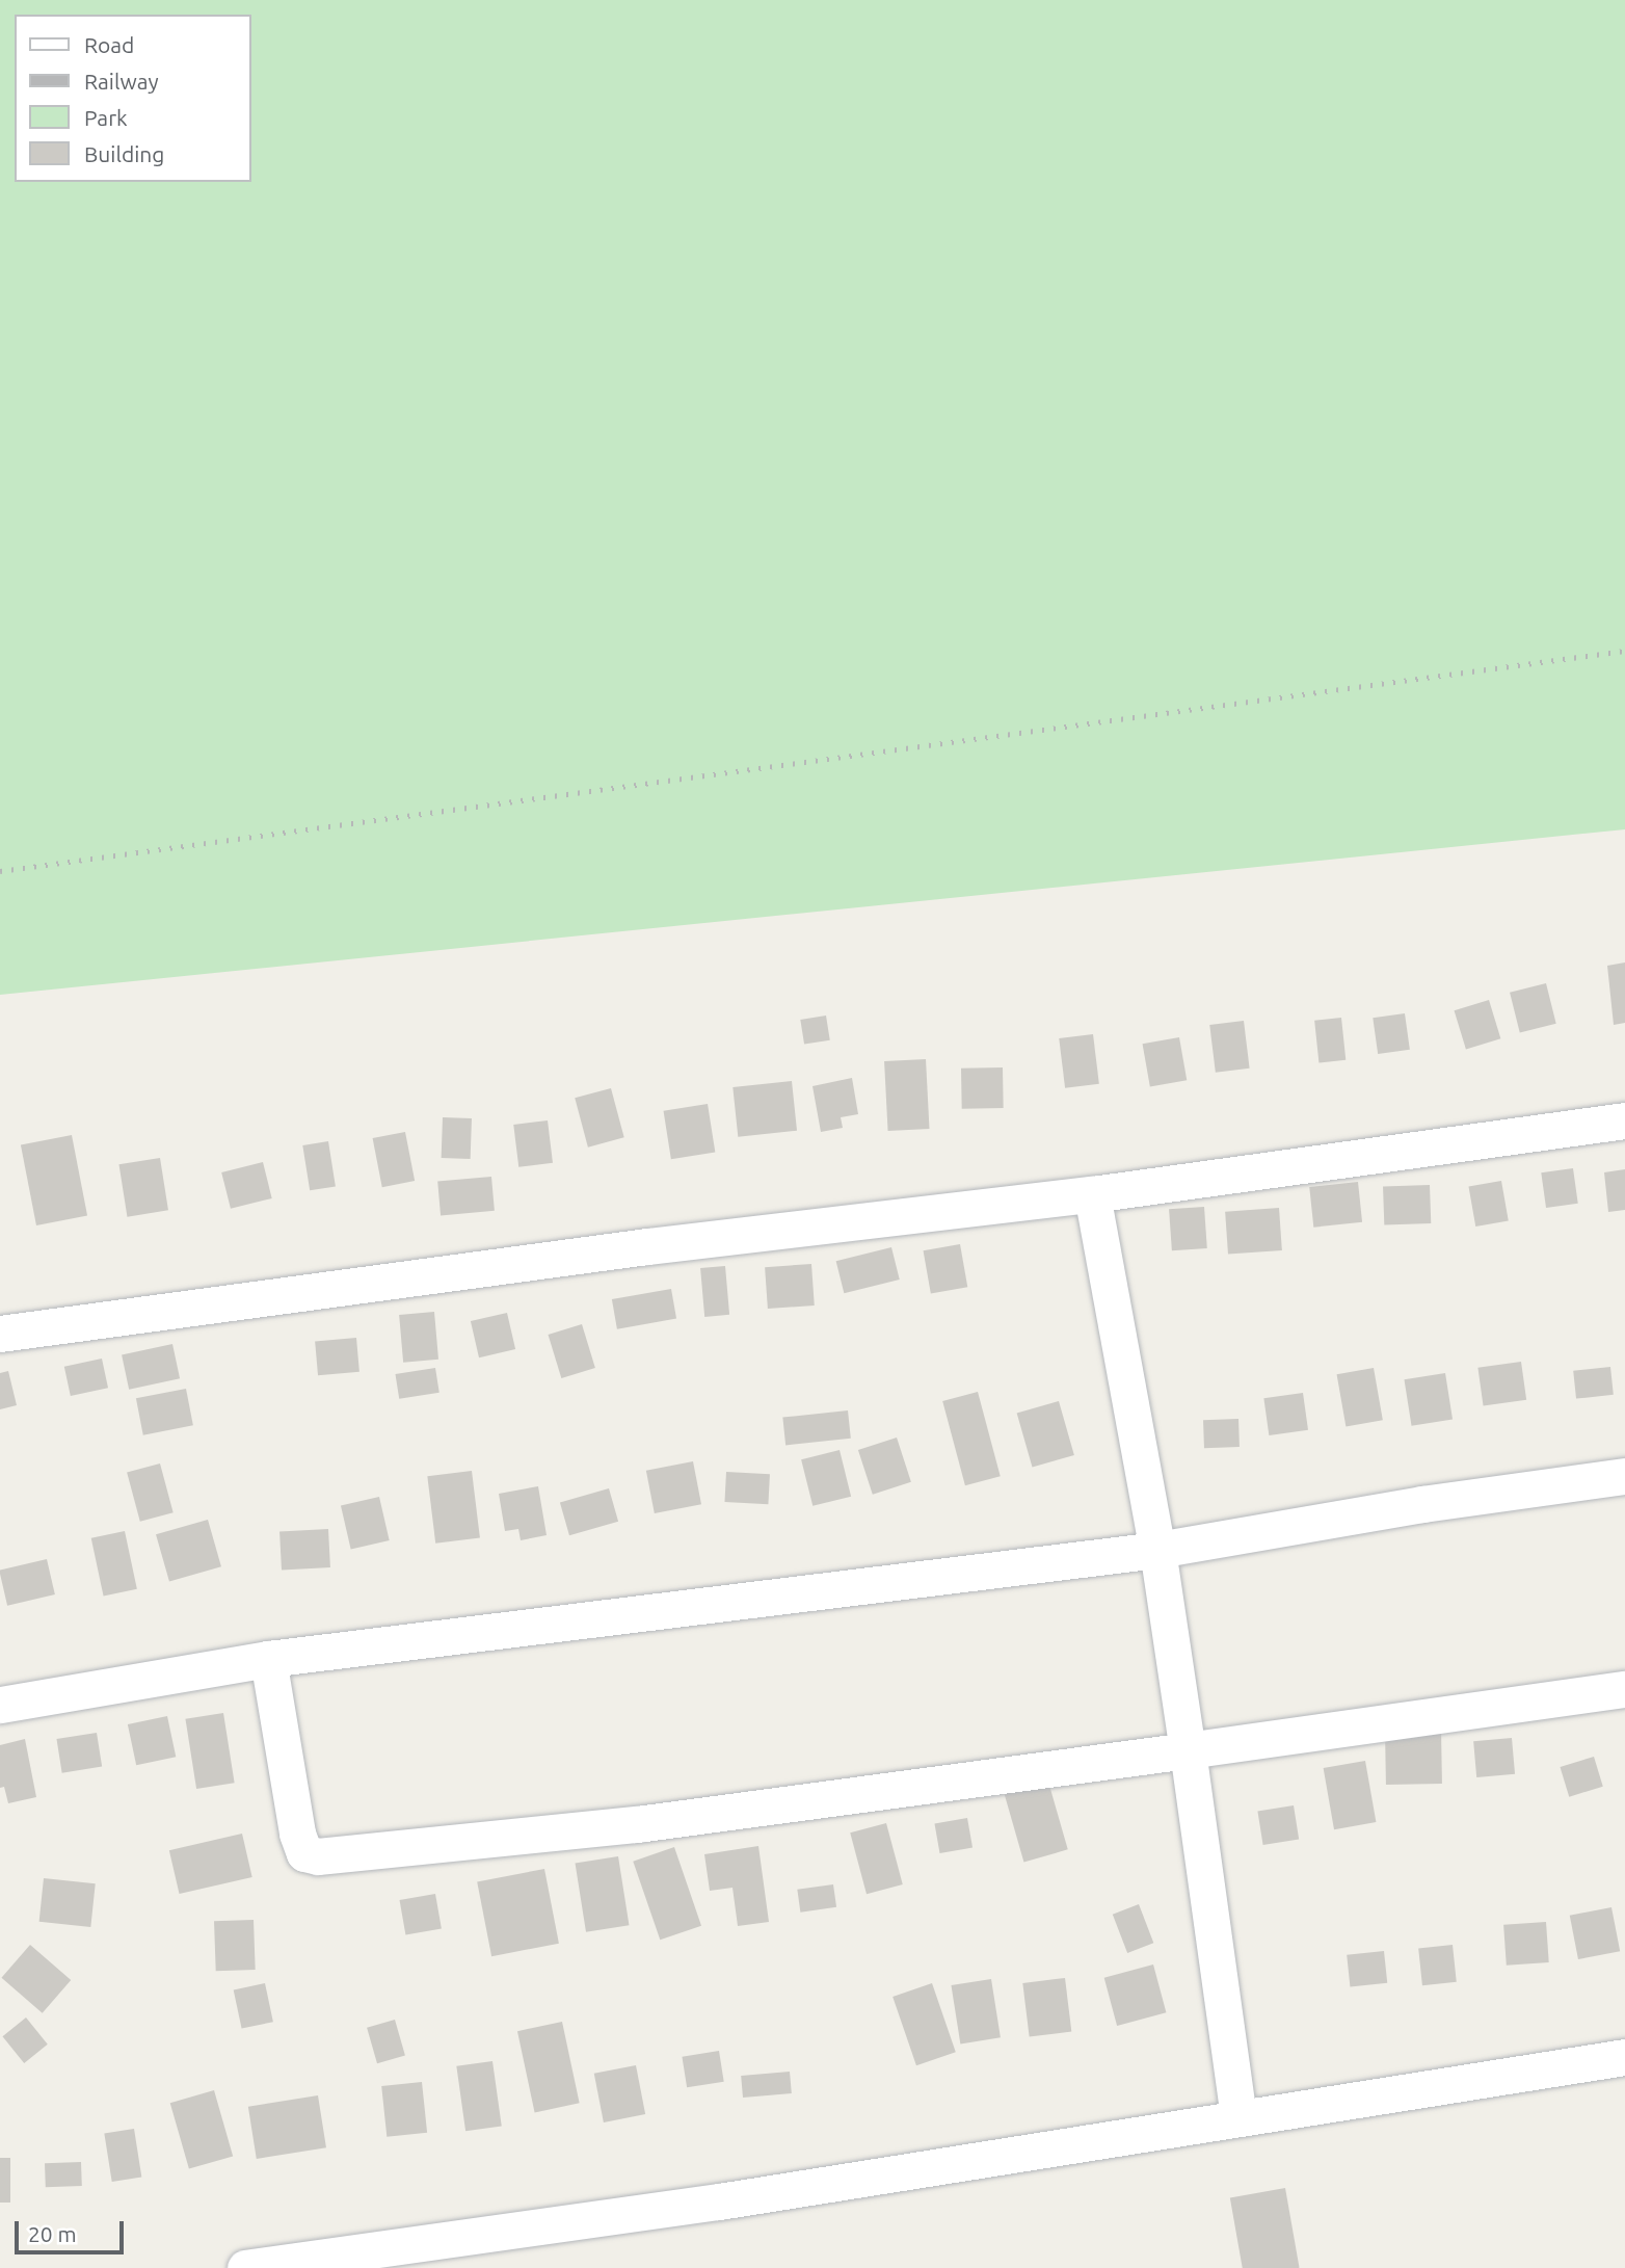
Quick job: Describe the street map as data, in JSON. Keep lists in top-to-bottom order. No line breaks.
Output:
{"legend":["Road","Railway","Park","Building"],"scale_bar":"20 m"}
